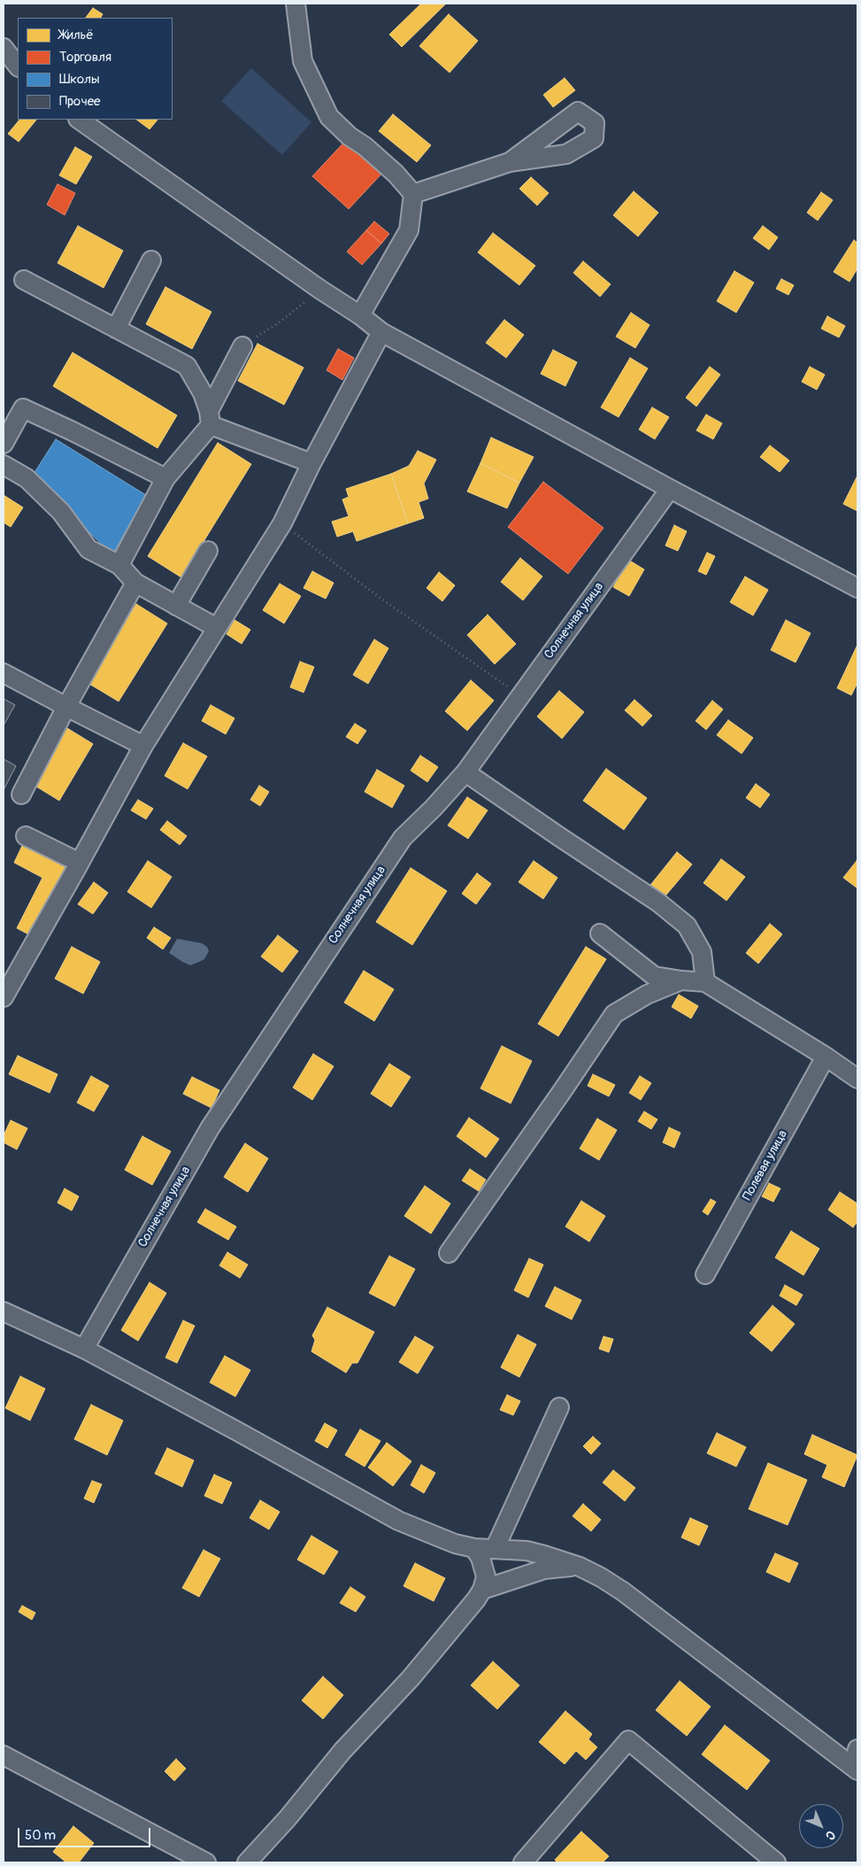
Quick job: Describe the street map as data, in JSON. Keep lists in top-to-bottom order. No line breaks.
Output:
{"streets":{"street":["Солнечная улица","Полевая улица"]},"legend":["Жильё","Торговля","Школы","Прочее"],"scale_bar":"50 m","north":"bottom right"}
